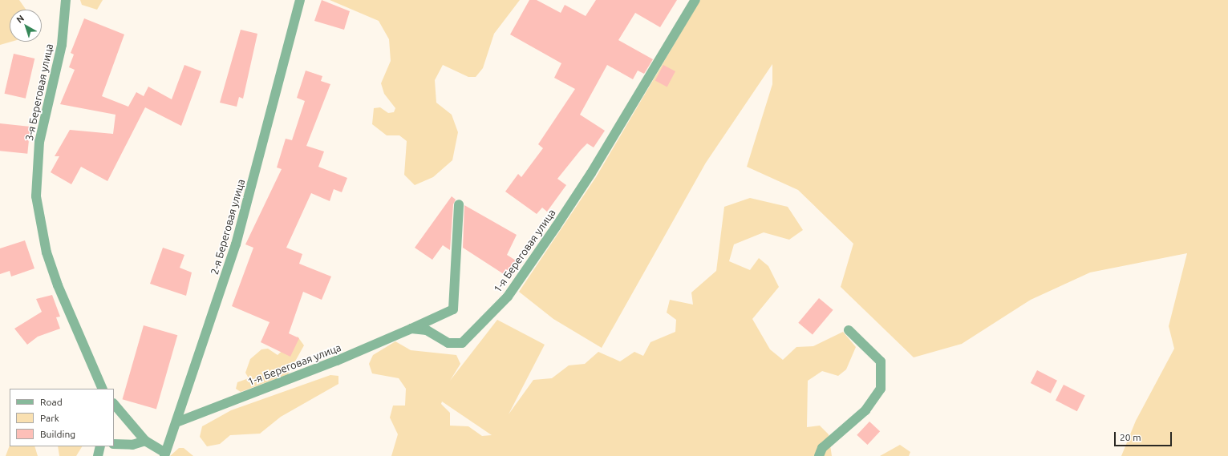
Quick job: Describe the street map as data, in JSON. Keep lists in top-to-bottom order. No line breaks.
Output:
{"streets":{"street":["3-я Береговая улица","2-я Береговая улица","1-я Береговая улица"]},"crossings":[["2-я Береговая улица","1-я Береговая улица"]],"legend":["Road","Park","Building"],"scale_bar":"20 m","north":"top left"}
